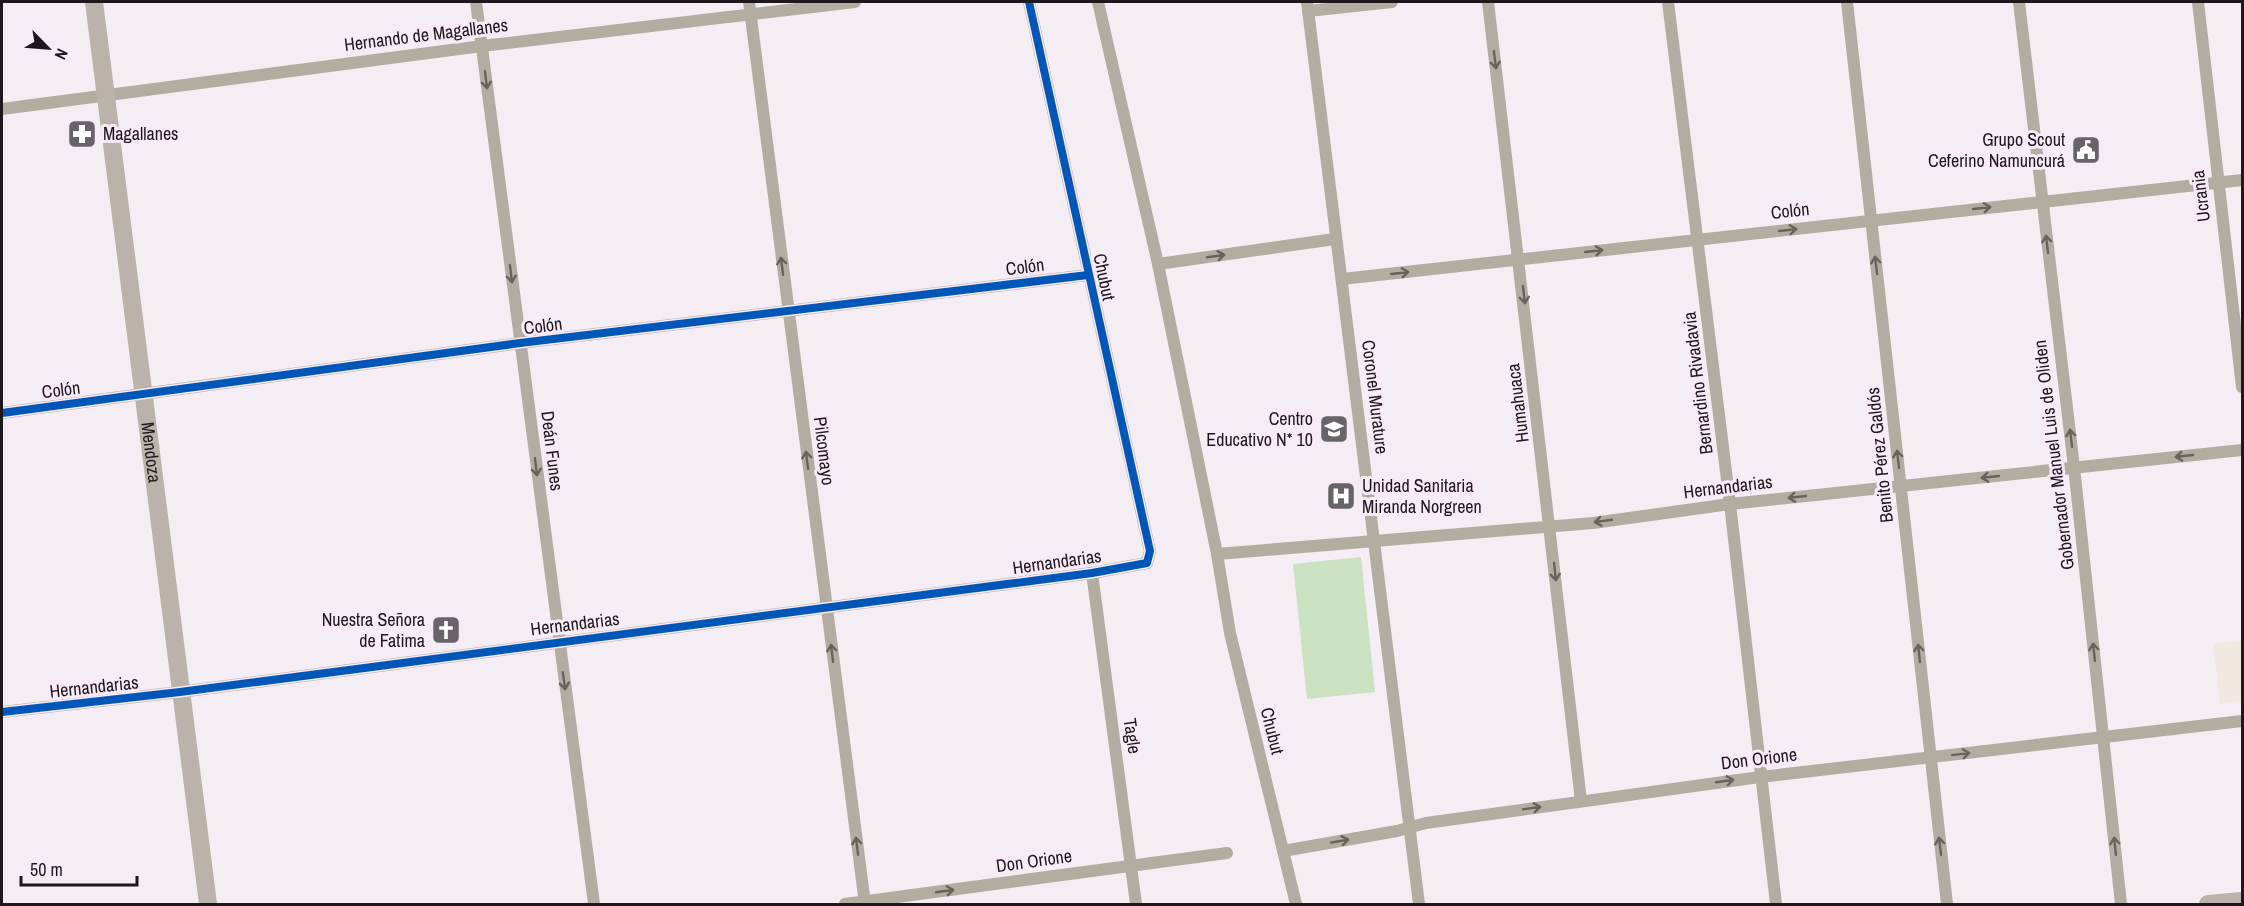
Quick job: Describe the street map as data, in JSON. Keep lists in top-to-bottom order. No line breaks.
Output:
{"streets":{"street":["Hernando de Magallanes","Ucrania","Colón","Chubut","Bernardino Rivadavia","Coronel Murature","Humahuaca","Deán Funes","Pilcomayo","Mendoza","Benito Pérez Galdós","Gobernador Manuel Luis de Oliden","Hernandarias","Tagle","Don Orione"]},"crossings":[["Hernando de Magallanes","Deán Funes"],["Hernando de Magallanes","Pilcomayo"],["Hernando de Magallanes","Mendoza"],["Ucrania","Colón"],["Colón","Chubut"],["Colón","Bernardino Rivadavia"],["Colón","Coronel Murature"],["Colón","Humahuaca"],["Colón","Deán Funes"],["Colón","Pilcomayo"],["Colón","Mendoza"],["Colón","Benito Pérez Galdós"],["Colón","Gobernador Manuel Luis de Oliden"],["Chubut","Hernandarias"],["Chubut","Don Orione"],["Bernardino Rivadavia","Hernandarias"],["Bernardino Rivadavia","Don Orione"],["Coronel Murature","Hernandarias"],["Coronel Murature","Don Orione"],["Humahuaca","Hernandarias"],["Humahuaca","Don Orione"],["Deán Funes","Hernandarias"],["Pilcomayo","Hernandarias"],["Pilcomayo","Don Orione"],["Mendoza","Hernandarias"],["Benito Pérez Galdós","Hernandarias"],["Benito Pérez Galdós","Don Orione"],["Gobernador Manuel Luis de Oliden","Hernandarias"],["Gobernador Manuel Luis de Oliden","Don Orione"],["Hernandarias","Tagle"],["Tagle","Don Orione"]],"one_way":["Colón","Humahuaca","Deán Funes","Pilcomayo","Benito Pérez Galdós","Gobernador Manuel Luis de Oliden","Don Orione"],"places":{"pharmacy":["Magallanes"],"public building":["Grupo Scout Ceferino Namuncurá"],"school or university":["Centro Educativo N* 10"],"hospital":["Unidad Sanitaria Miranda Norgreen"],"church":["Nuestra Señora de Fatima"]},"scale_bar":"50 m","north":"bottom right"}
